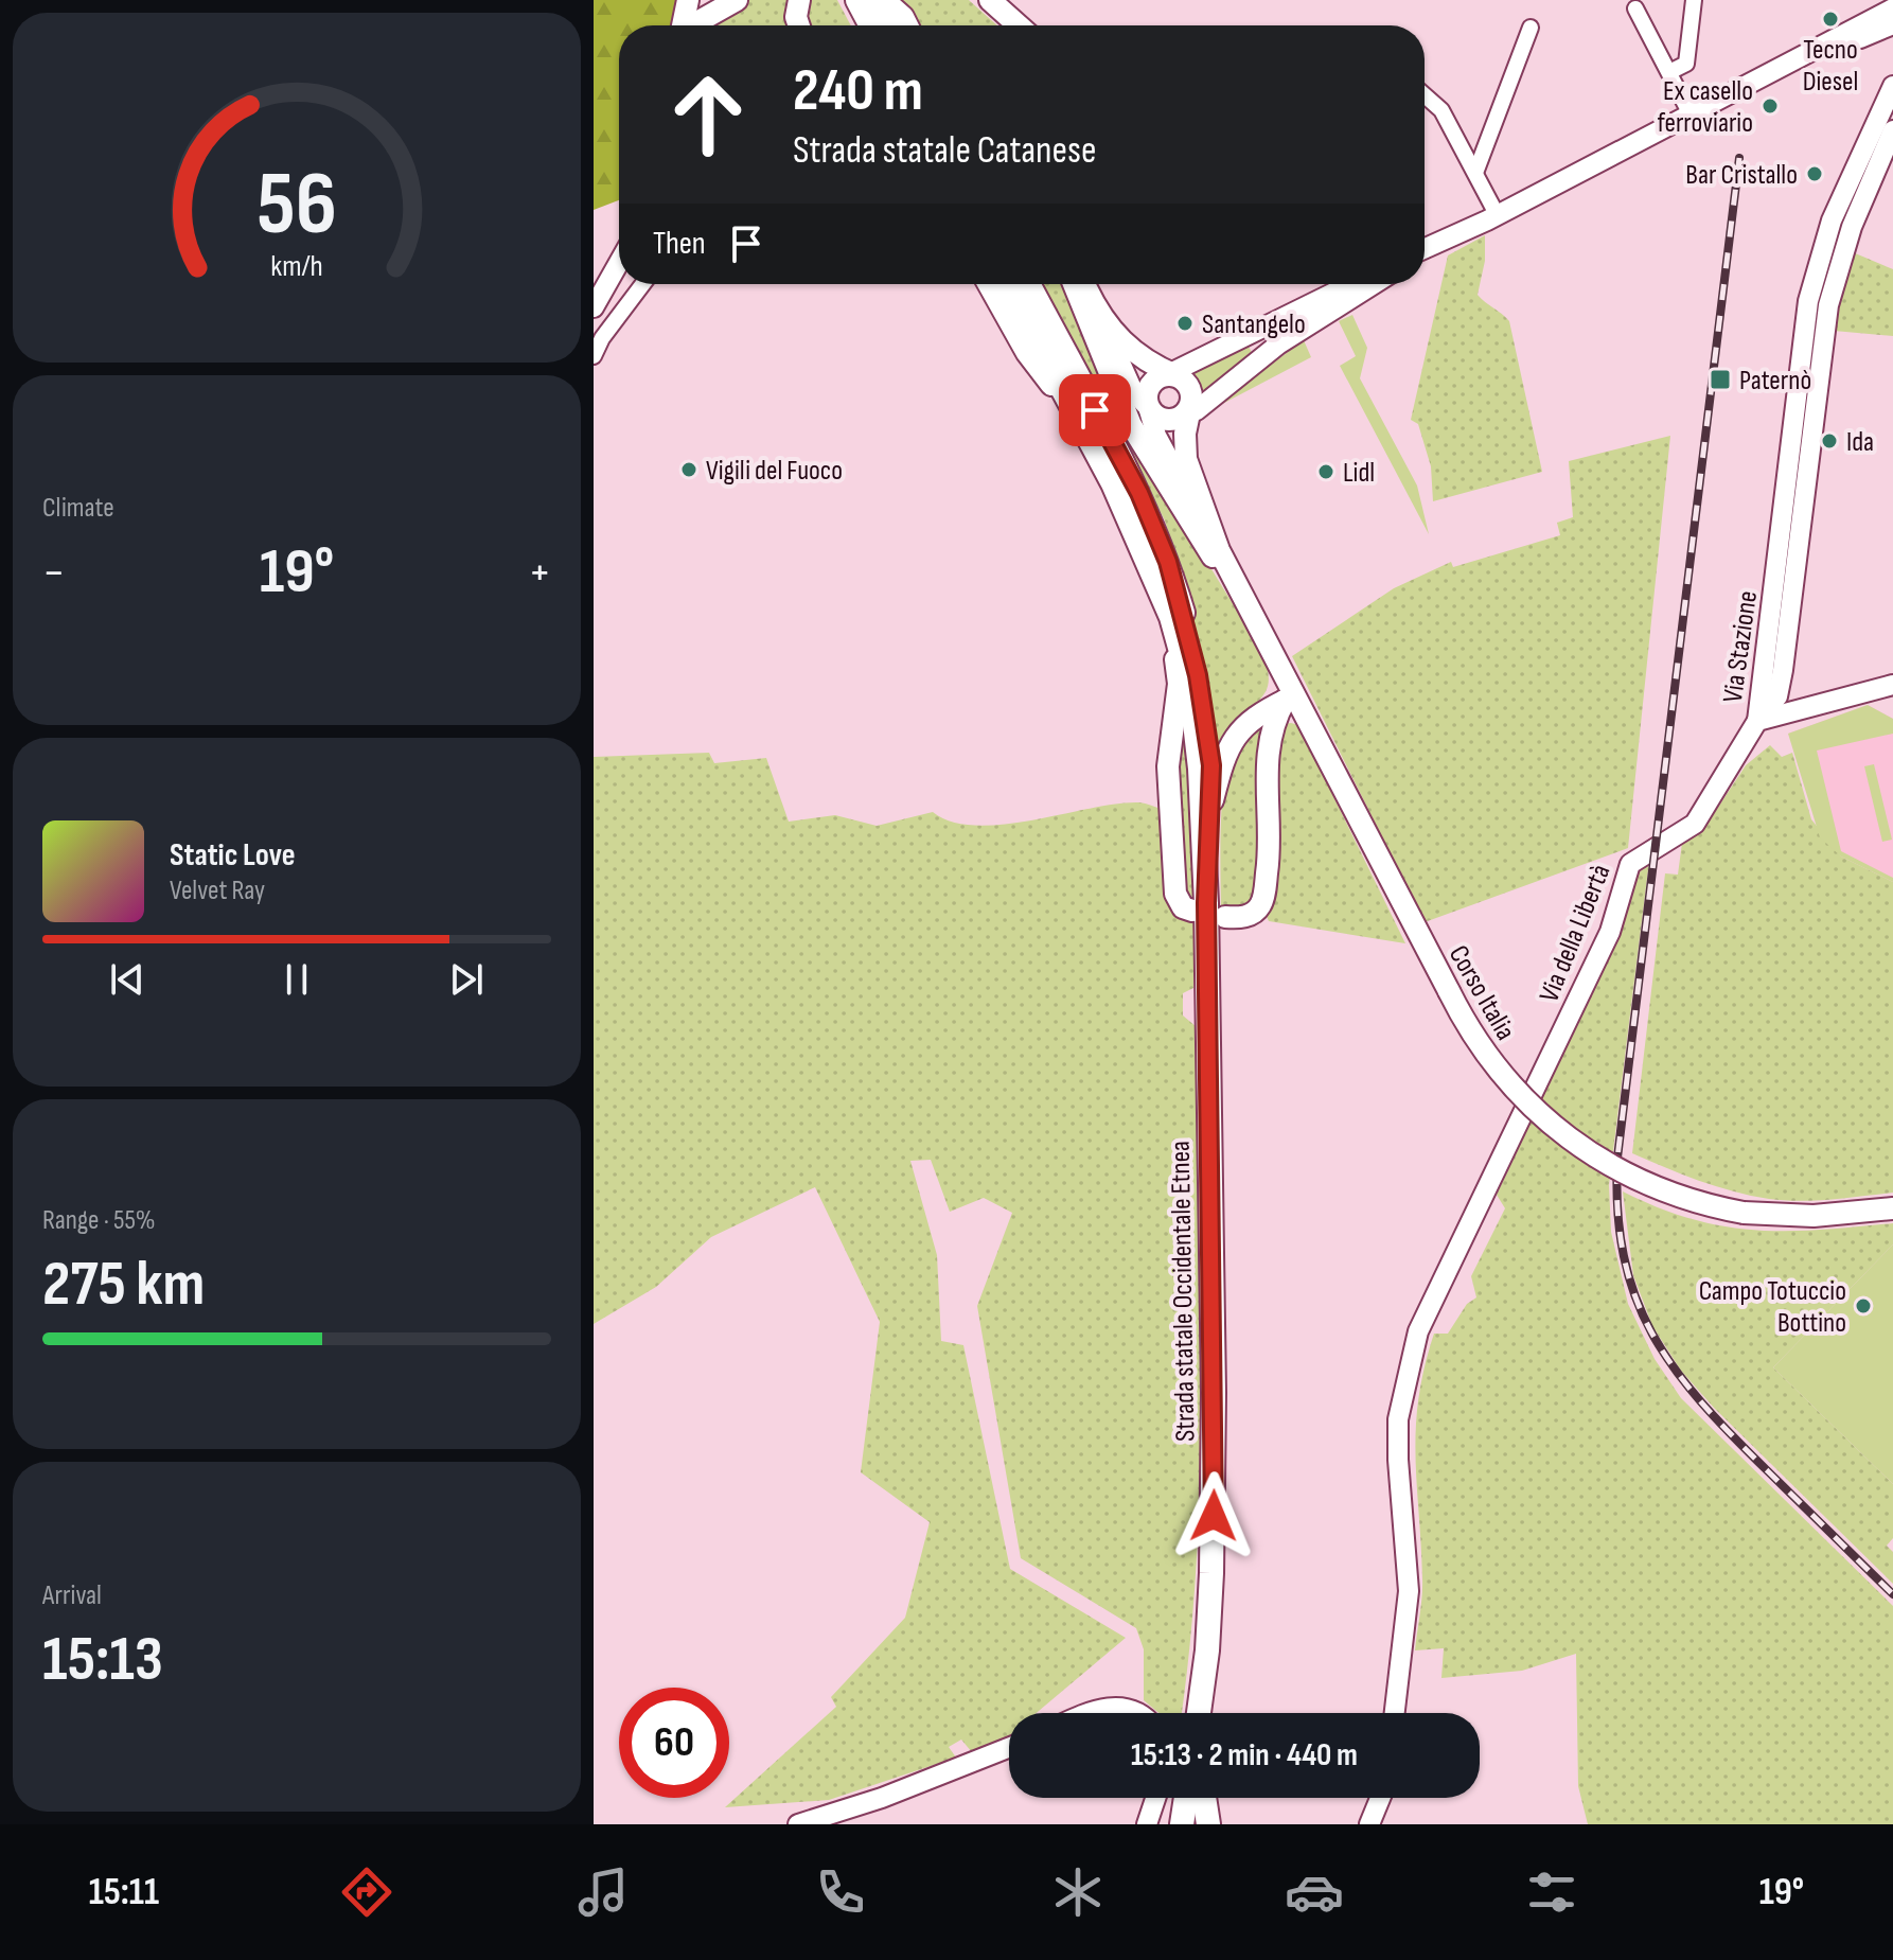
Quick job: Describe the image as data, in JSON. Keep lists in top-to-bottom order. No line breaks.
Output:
{"streets":{"main road":["Corso Italia","Strada statale Occidentale Etnea"],"street":["Via Stazione","Via della Libertà"]},"crossings":[["Via Stazione","Via della Libertà"]],"places":{"other":["Tecno Diesel","Ex casello ferroviario","Bar Cristallo","Santangelo","Ida","Vigili del Fuoco","Lidl","Campo Totuccio Bottino"],"transit":["Paternò"]},"page":{"turn":["240 m","Strada statale Catanese"],"then":"Then","tile":["Climate",["Range · 55%","275 km"],["Arrival","15:13"]],"heat":["−","19°","+"],"song":["Static Love","Velvet Ray"],"limit":"60","trip":"15:13 · 2 min · 440 m","tabs":["15:11","19°"],"gauge":["56","km/h"]}}
